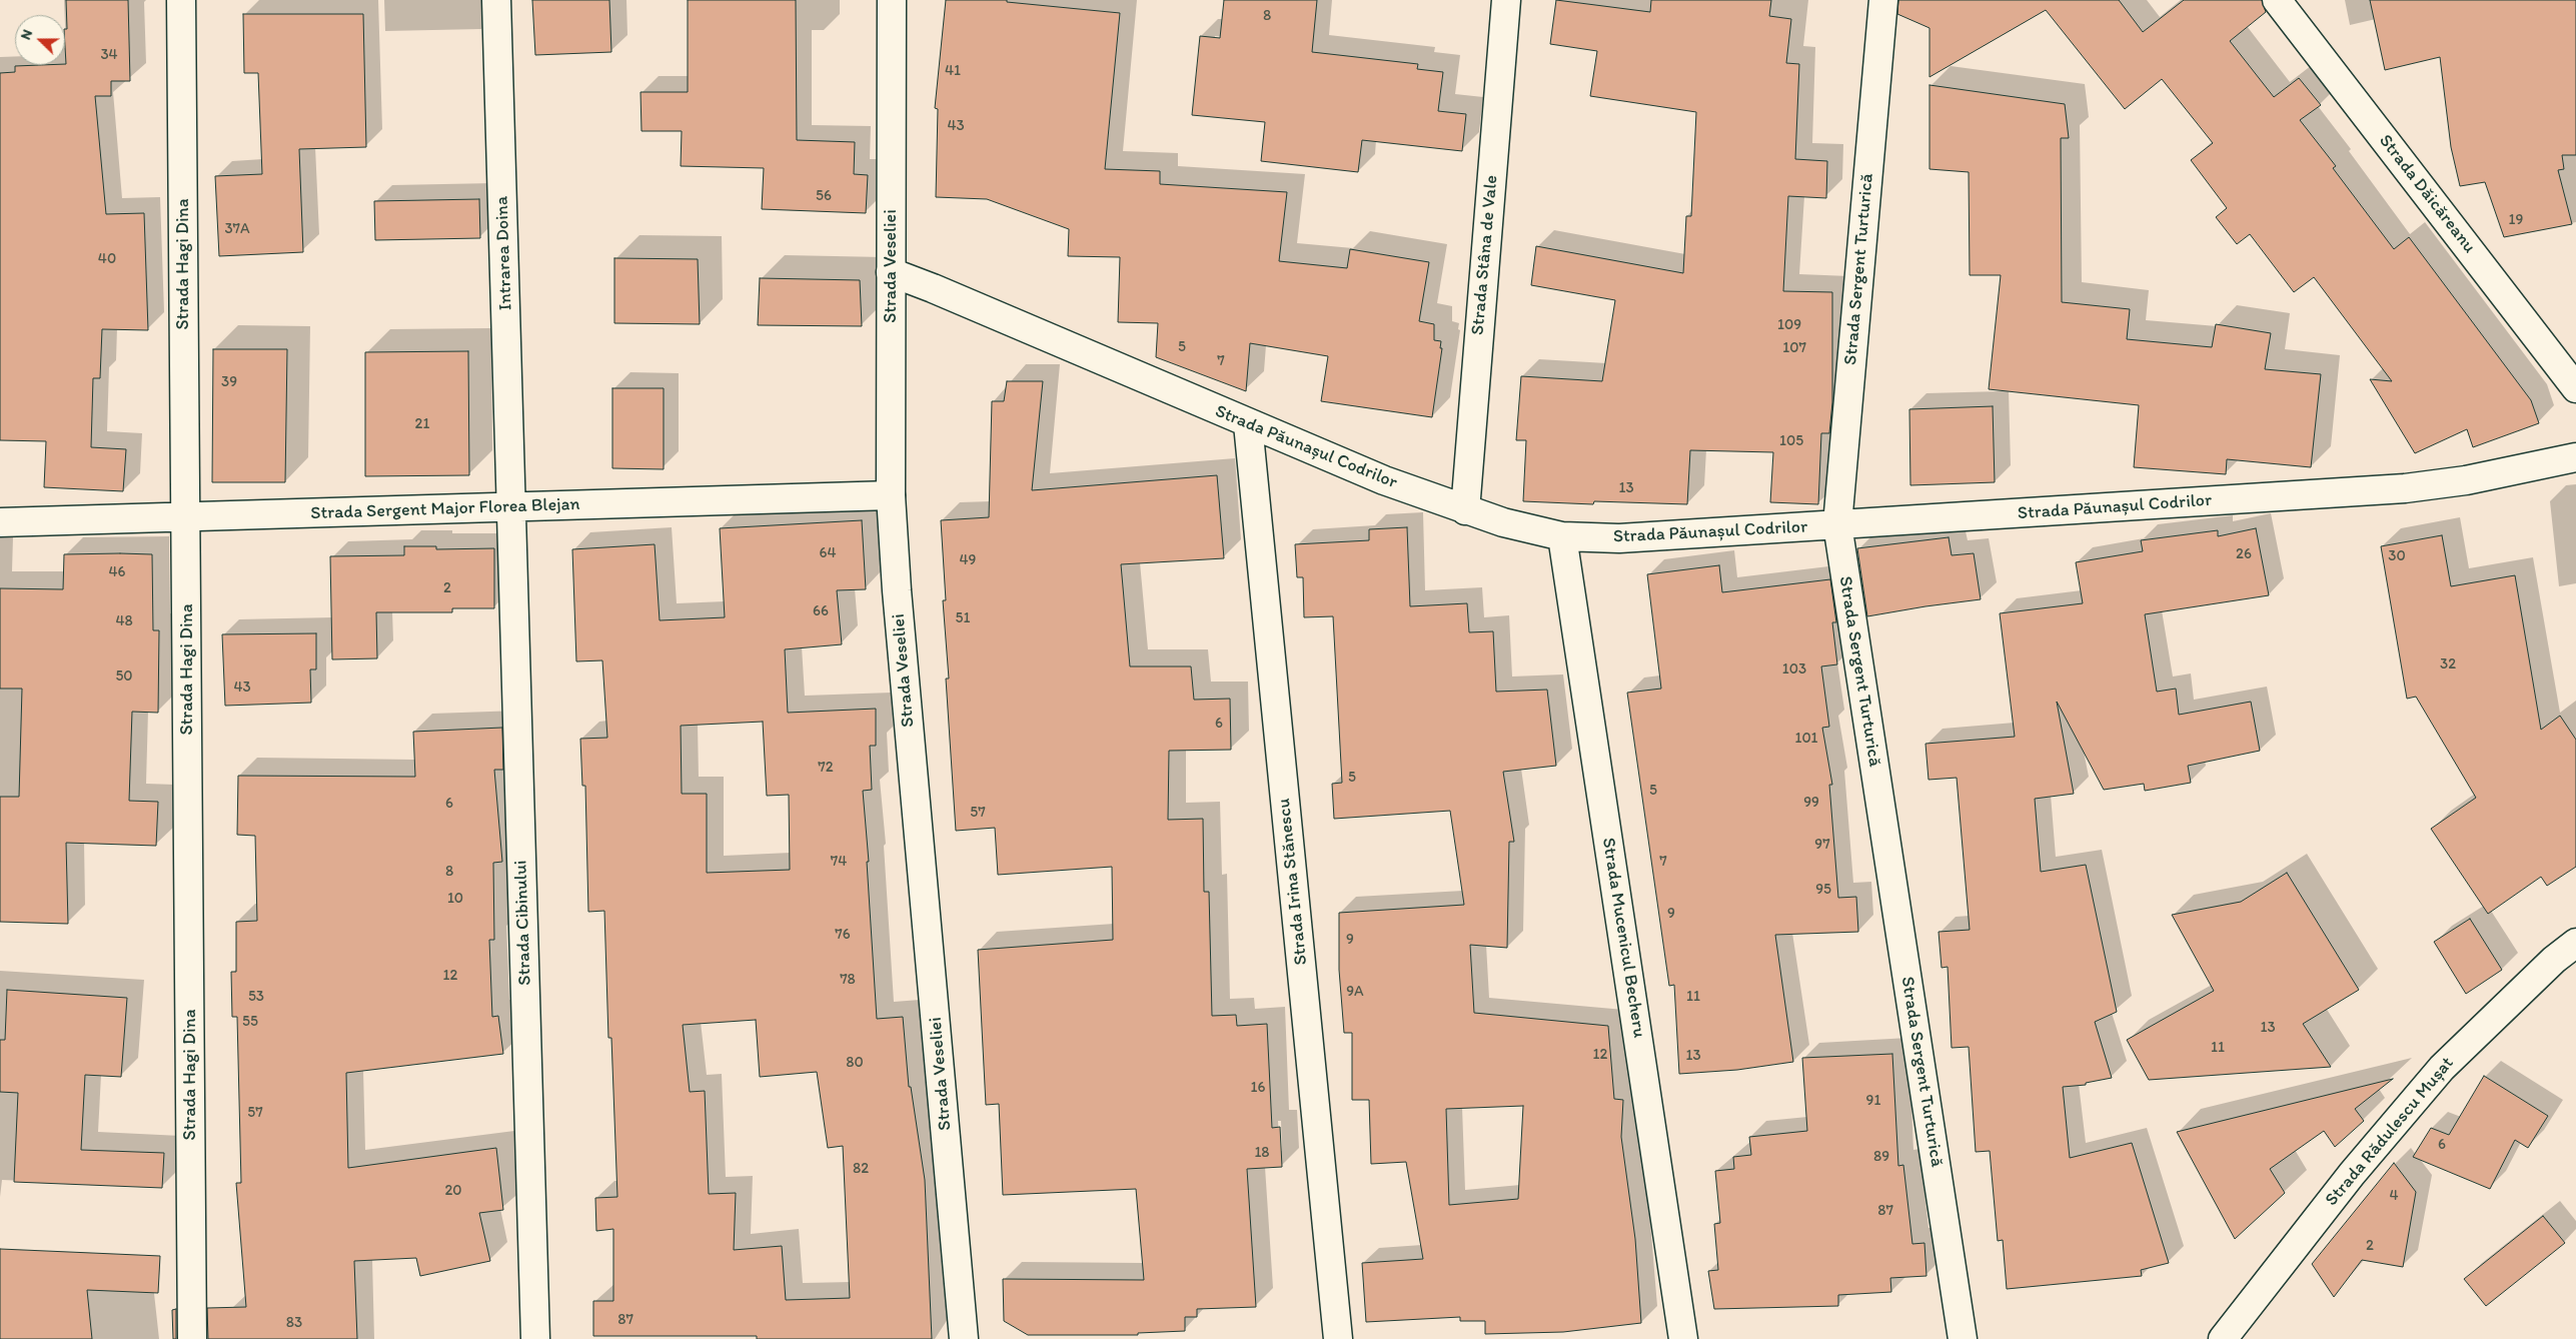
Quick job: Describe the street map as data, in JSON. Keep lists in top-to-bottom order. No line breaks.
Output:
{"streets":{"street":["Strada Dăicăreanu","Intrarea Doina","Strada Stâna de Vale","Strada Hagi Dina","Strada Veseliei","Strada Sergent Turturică","Strada Păunașul Codrilor","Strada Sergent Major Florea Blejan","Strada Irina Stănescu","Strada Cibinului","Strada Mucenicul Becheru","Strada Rădulescu Mușat"]},"crossings":[["Intrarea Doina","Strada Sergent Major Florea Blejan"],["Intrarea Doina","Strada Cibinului"],["Strada Stâna de Vale","Strada Păunașul Codrilor"],["Strada Hagi Dina","Strada Sergent Major Florea Blejan"],["Strada Veseliei","Strada Păunașul Codrilor"],["Strada Veseliei","Strada Sergent Major Florea Blejan"],["Strada Sergent Turturică","Strada Păunașul Codrilor"],["Strada Păunașul Codrilor","Strada Irina Stănescu"],["Strada Păunașul Codrilor","Strada Mucenicul Becheru"],["Strada Sergent Major Florea Blejan","Strada Cibinului"]],"house_numbers":["8","34","41","43","56","19","37A","40","109","5","107","7","39","21","105","13","64","26","30","49","46","2","66","51","48","32","103","50","43","6","101","72","5","5","99","6","57","97","74","7","8","95","10","9","76","9","12","78","9A","53","11","55","13","11","12","13","80","16","91","57","6","18","89","82","20","4","87","2","87","83"],"north":"left"}
